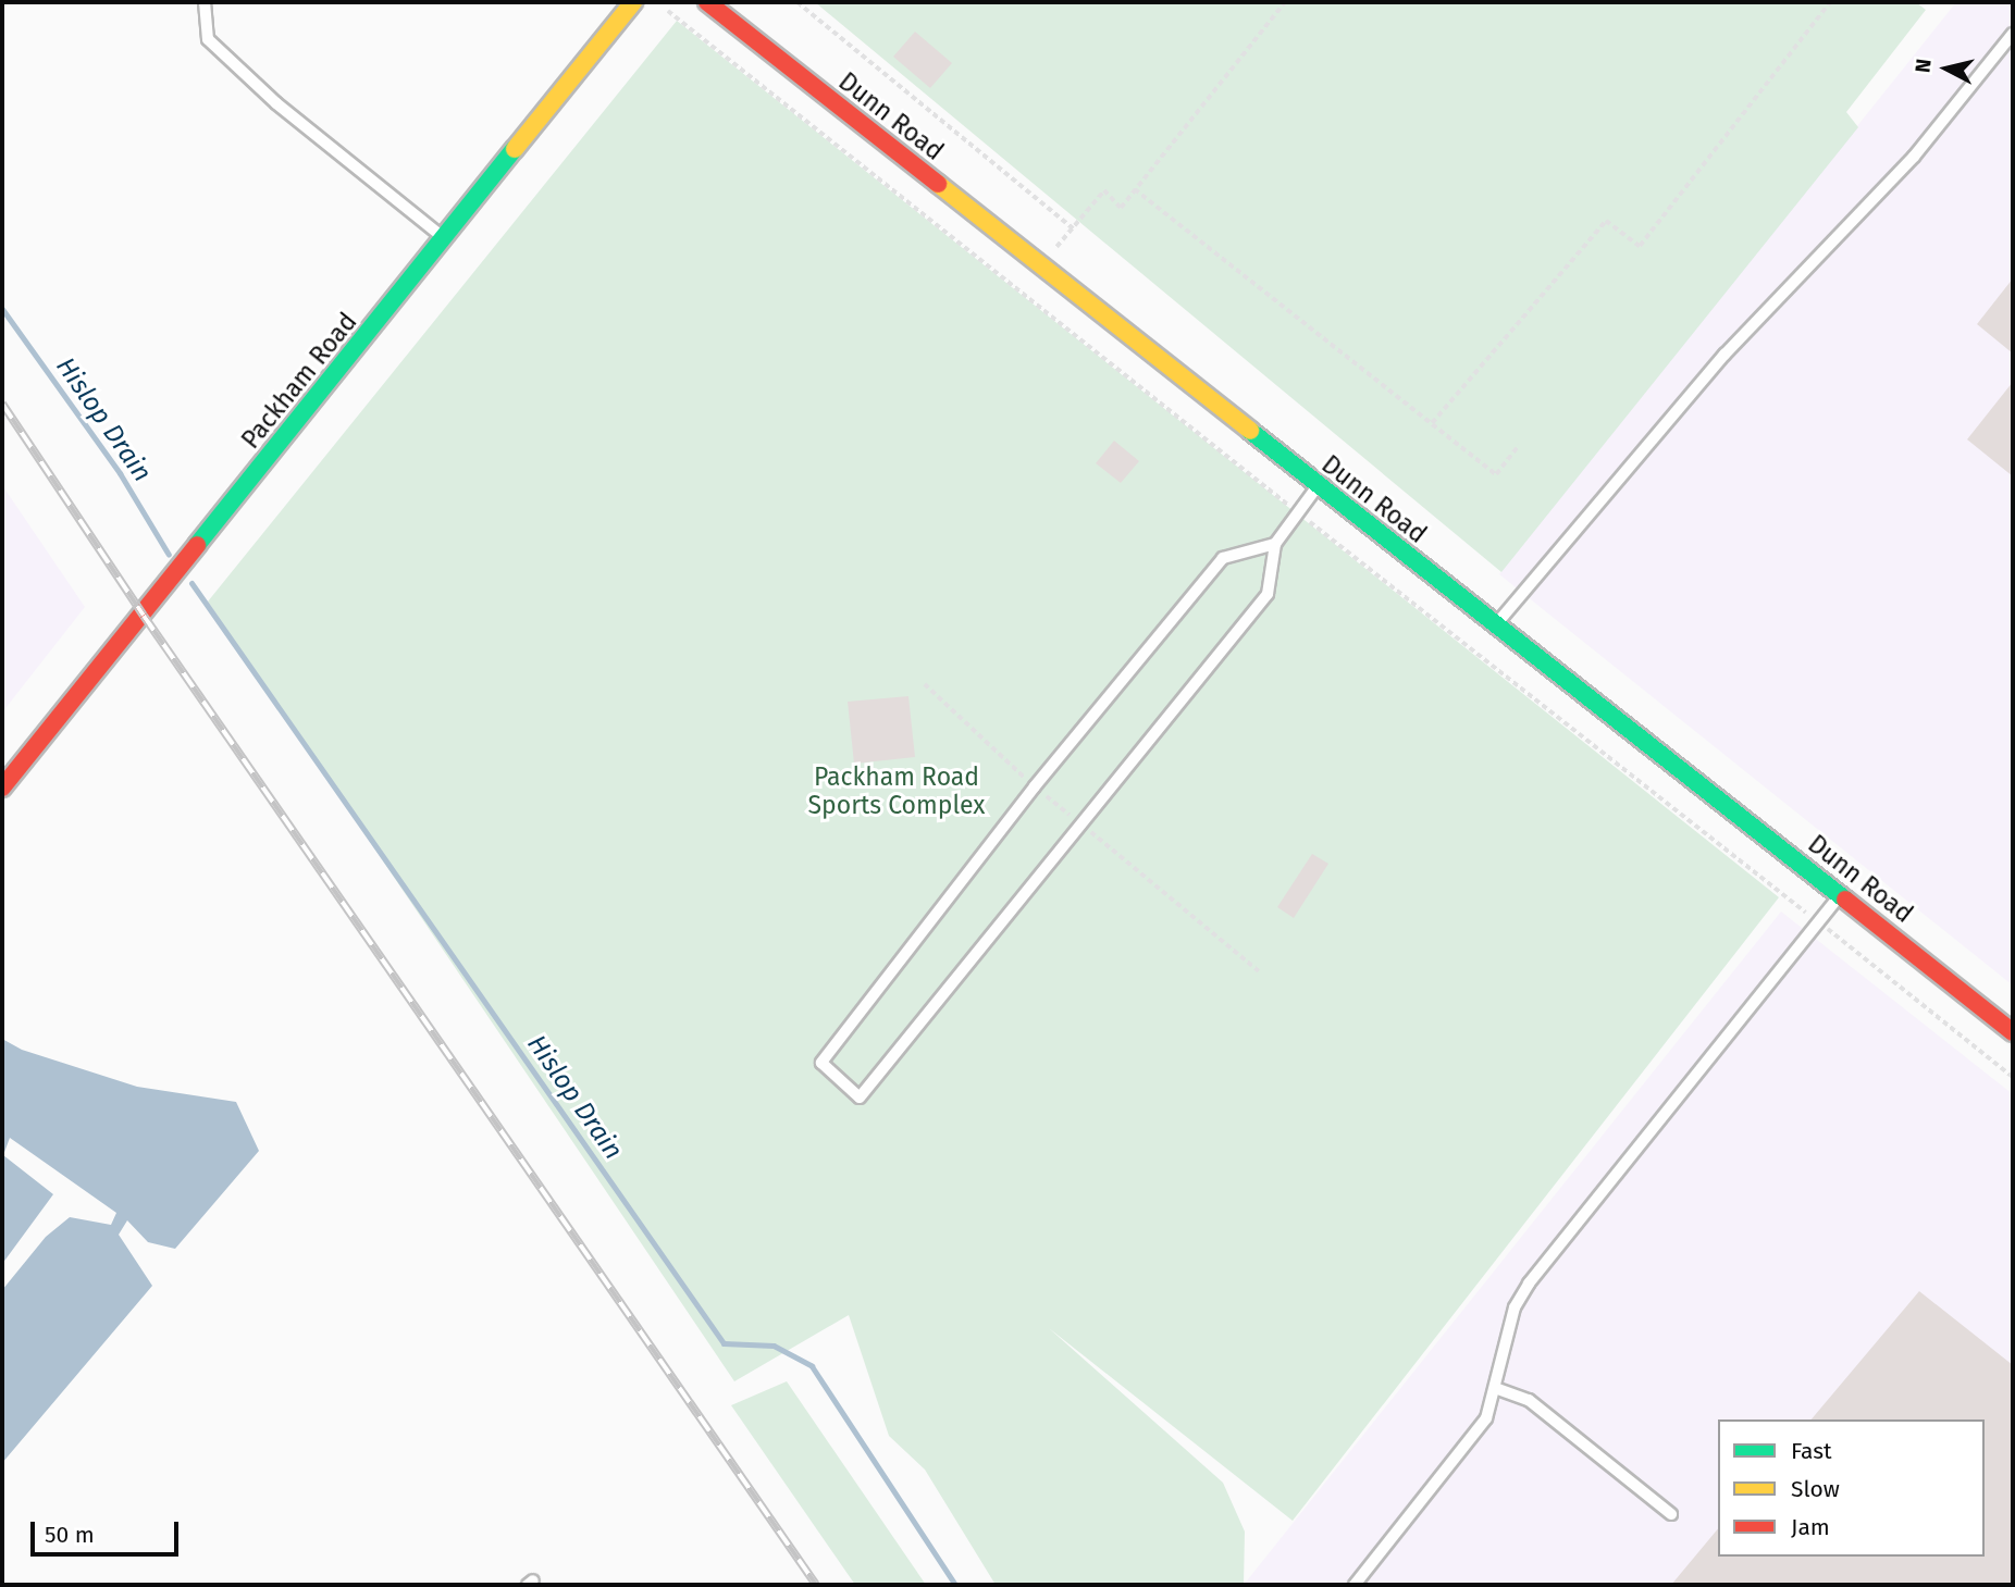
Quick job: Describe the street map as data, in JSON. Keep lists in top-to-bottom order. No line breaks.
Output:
{"streets":{"street":["Dunn Road","Packham Road"]},"water":["Hislop Drain"],"parks":["Packham Road Sports Complex"],"legend":["Fast","Slow","Jam"],"scale_bar":"50 m","north":"left"}
